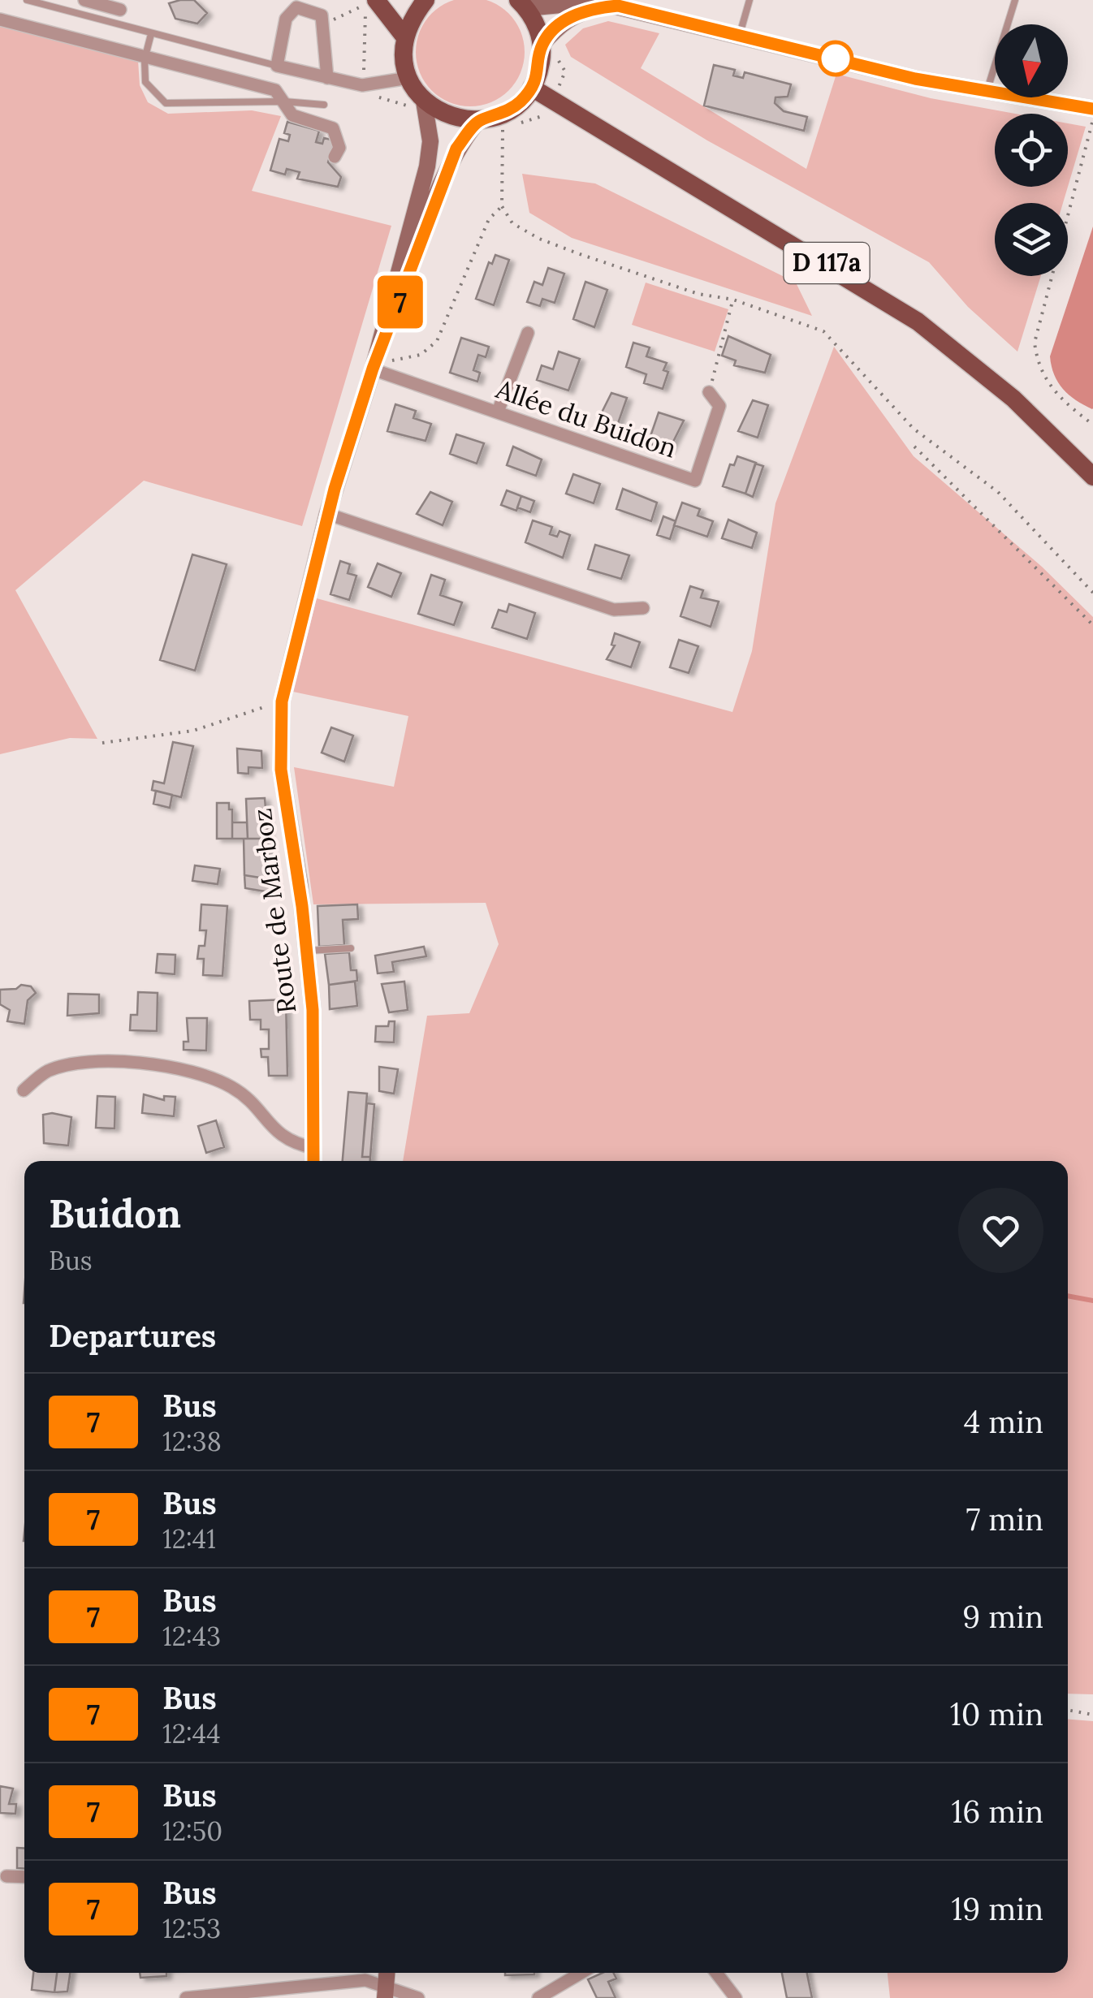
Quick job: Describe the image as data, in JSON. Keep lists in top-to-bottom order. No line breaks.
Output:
{"streets":{"main road":["D 117a","Route de Marboz"],"street":["Allée du Buidon"]},"crossings":[["Allée du Buidon","Route de Marboz"]],"lines":["bus line 7"],"north":"bottom","page":{"on_map":"7","heading":[["Buidon","Bus"],"Departures"],"list":[{"mark":"7","name":"Bus","note":"12:38","value":"4 min"},{"mark":"7","name":"Bus","note":"12:41","value":"7 min"},{"mark":"7","name":"Bus","note":"12:43","value":"9 min"},{"mark":"7","name":"Bus","note":"12:44","value":"10 min"},{"mark":"7","name":"Bus","note":"12:50","value":"16 min"},{"mark":"7","name":"Bus","note":"12:53","value":"19 min"}]}}
